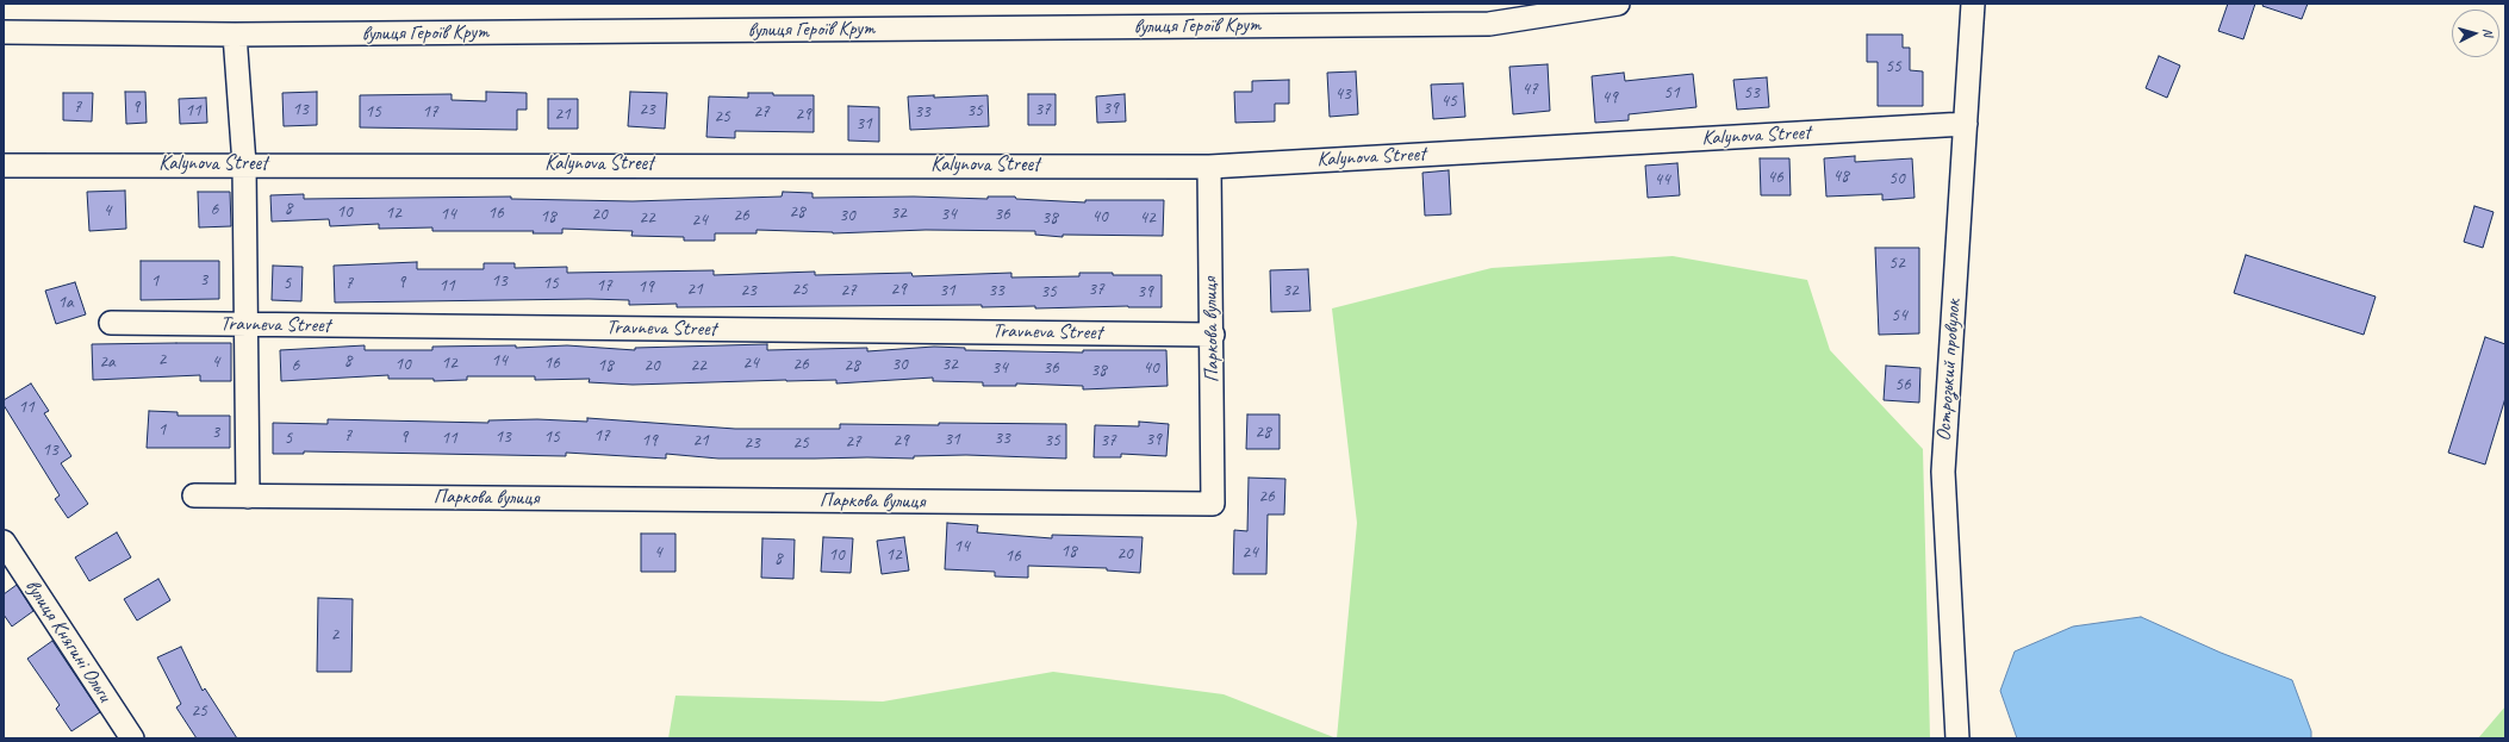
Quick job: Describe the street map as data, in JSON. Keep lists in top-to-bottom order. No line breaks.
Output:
{"streets":{"street":["вулиця Героїв Крут","Kalynova Street","Travneva Street","Паркова вулиця","Острозький провулок","вулиця Княгині Ольги"]},"crossings":[["Kalynova Street","Паркова вулиця"],["Kalynova Street","Острозький провулок"],["Travneva Street","Паркова вулиця"]],"house_numbers":["55","47","51","53","43","49","45","7","9","39","13","23","37","11","35","15","17","27","33","21","29","25","31","48","46","50","44","8","6","4","10","28","12","16","32","14","20","34","36","26","30","18","40","22","38","42","24","52","3","1","13","9","5","7","15","11","17","19","21","25","29","37","23","27","31","33","32","35","39","1а","54","2","8","14","2а","4","12","16","24","10","26","30","32","6","18","20","22","28","34","36","40","38","56","11","1","3","28","7","17","9","13","15","5","11","33","31","39","19","21","29","35","37","27","23","25","13","26","14","18","4","24","20","10","12","16","8","2","25"],"north":"right"}
